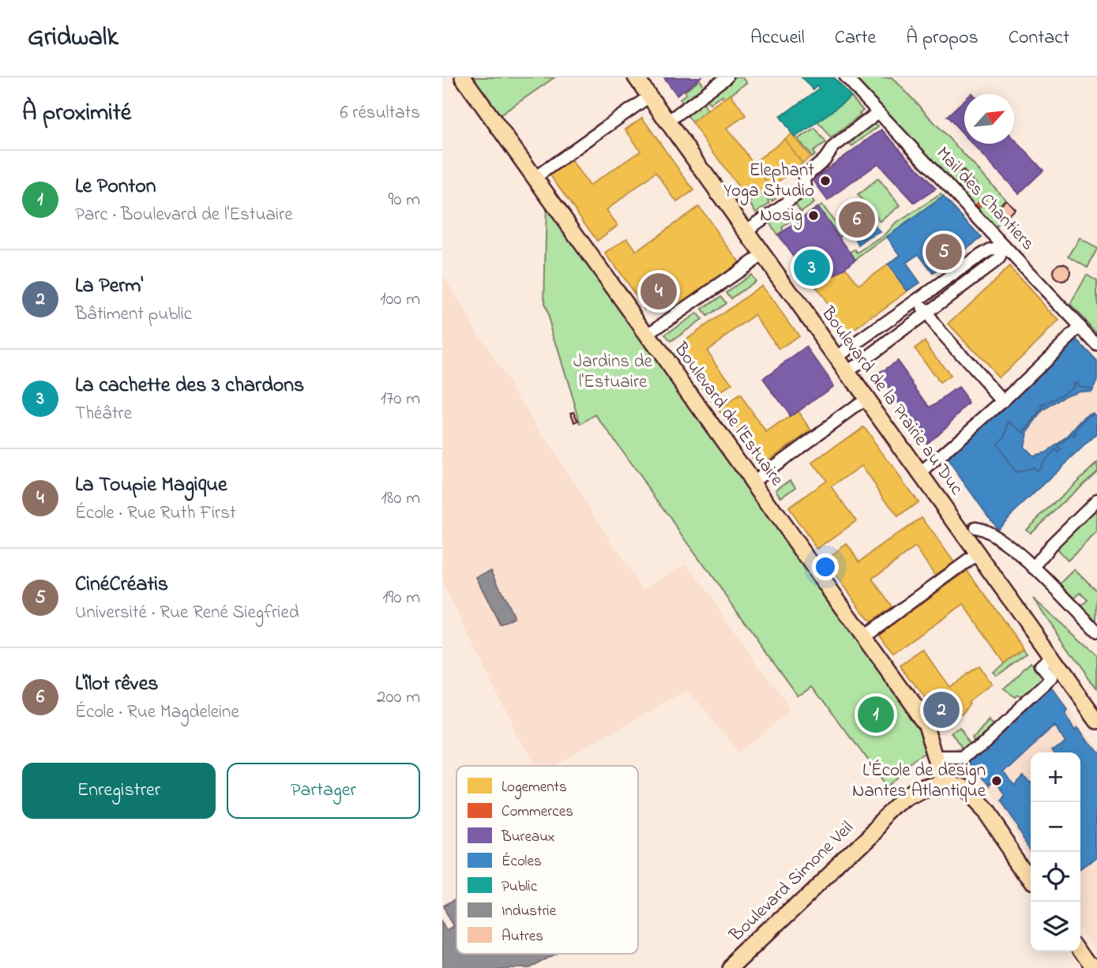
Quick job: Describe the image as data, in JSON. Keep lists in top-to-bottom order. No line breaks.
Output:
{"streets":{"main road":["Boulevard de la Prairie au Duc","Boulevard de l'Estuaire","Boulevard Simone Veil"],"street":["Mail des Chantiers"]},"crossings":[["Boulevard de l'Estuaire","Boulevard Simone Veil"]],"parks":["Jardins de l'Estuaire"],"places":["Elephant Yoga Studio","Nosig","L'École de design Nantes Atlantique"],"legend":["Logements","Commerces","Bureaux","Écoles","Public","Industrie","Autres"],"north":"top right","page":{"header":"Gridwalk","nav":["Accueil","Carte","À propos","Contact"],"heading":["À proximité","6 résultats"],"list":[{"mark":"1","name":"Le Ponton","note":"Parc · Boulevard de l'Estuaire","value":"90 m"},{"mark":"2","name":"La Perm'","note":"Bâtiment public","value":"100 m"},{"mark":"3","name":"La cachette des 3 chardons","note":"Théâtre","value":"170 m"},{"mark":"4","name":"La Toupie Magique","note":"École · Rue Ruth First","value":"180 m"},{"mark":"5","name":"CinéCréatis","note":"Université · Rue René Siegfried","value":"190 m"},{"mark":"6","name":"L'îlot rêves","note":"École · Rue Magdeleine","value":"200 m"}],"pins":["6","5","3","4","2","1"],"buttons":["Enregistrer","Partager"],"map_buttons":["+","−"]}}
